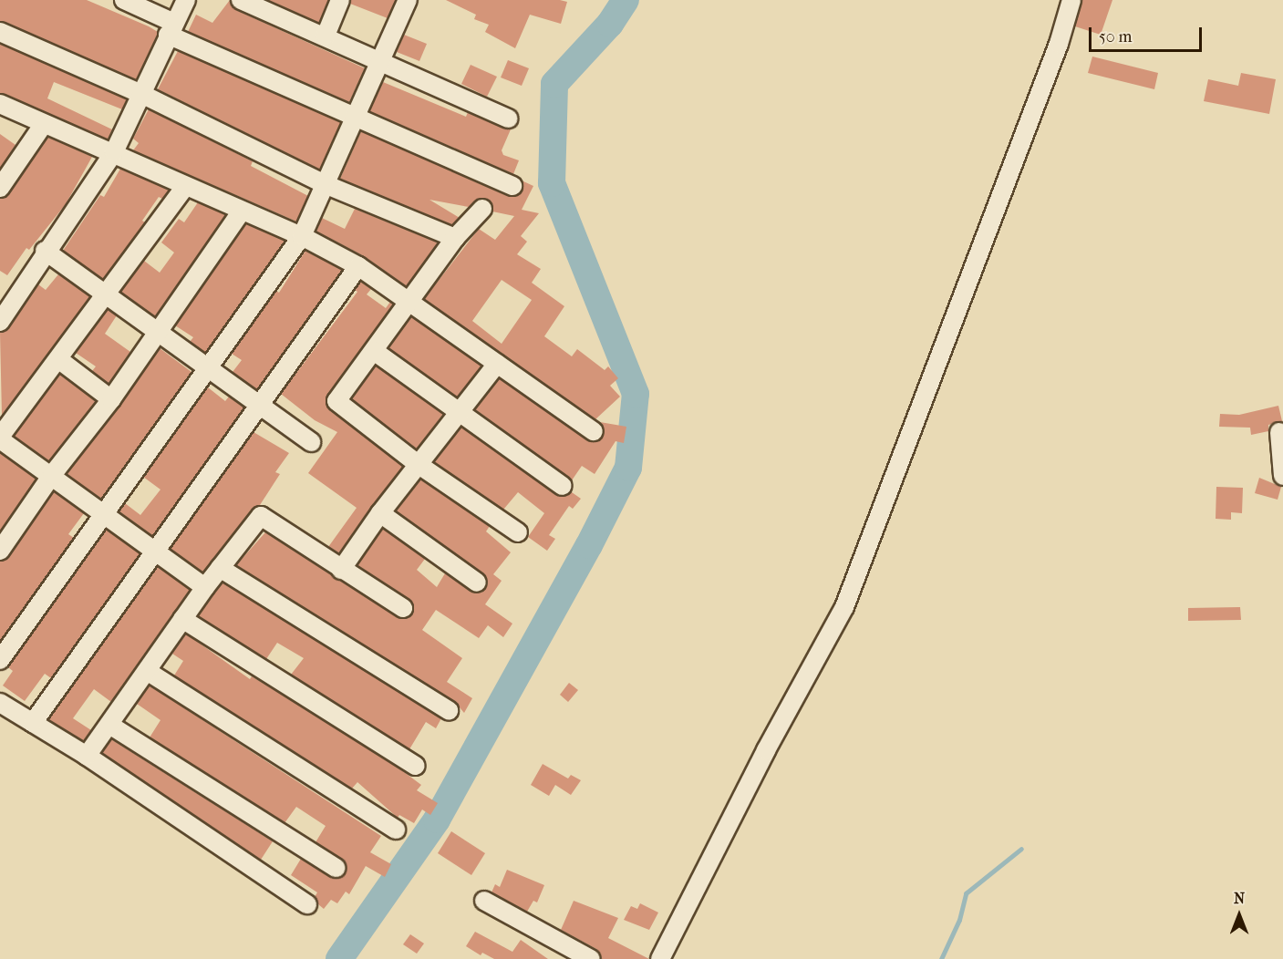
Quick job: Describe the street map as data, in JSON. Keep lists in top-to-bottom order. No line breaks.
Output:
{"scale_bar":"50 m","north":"top"}
